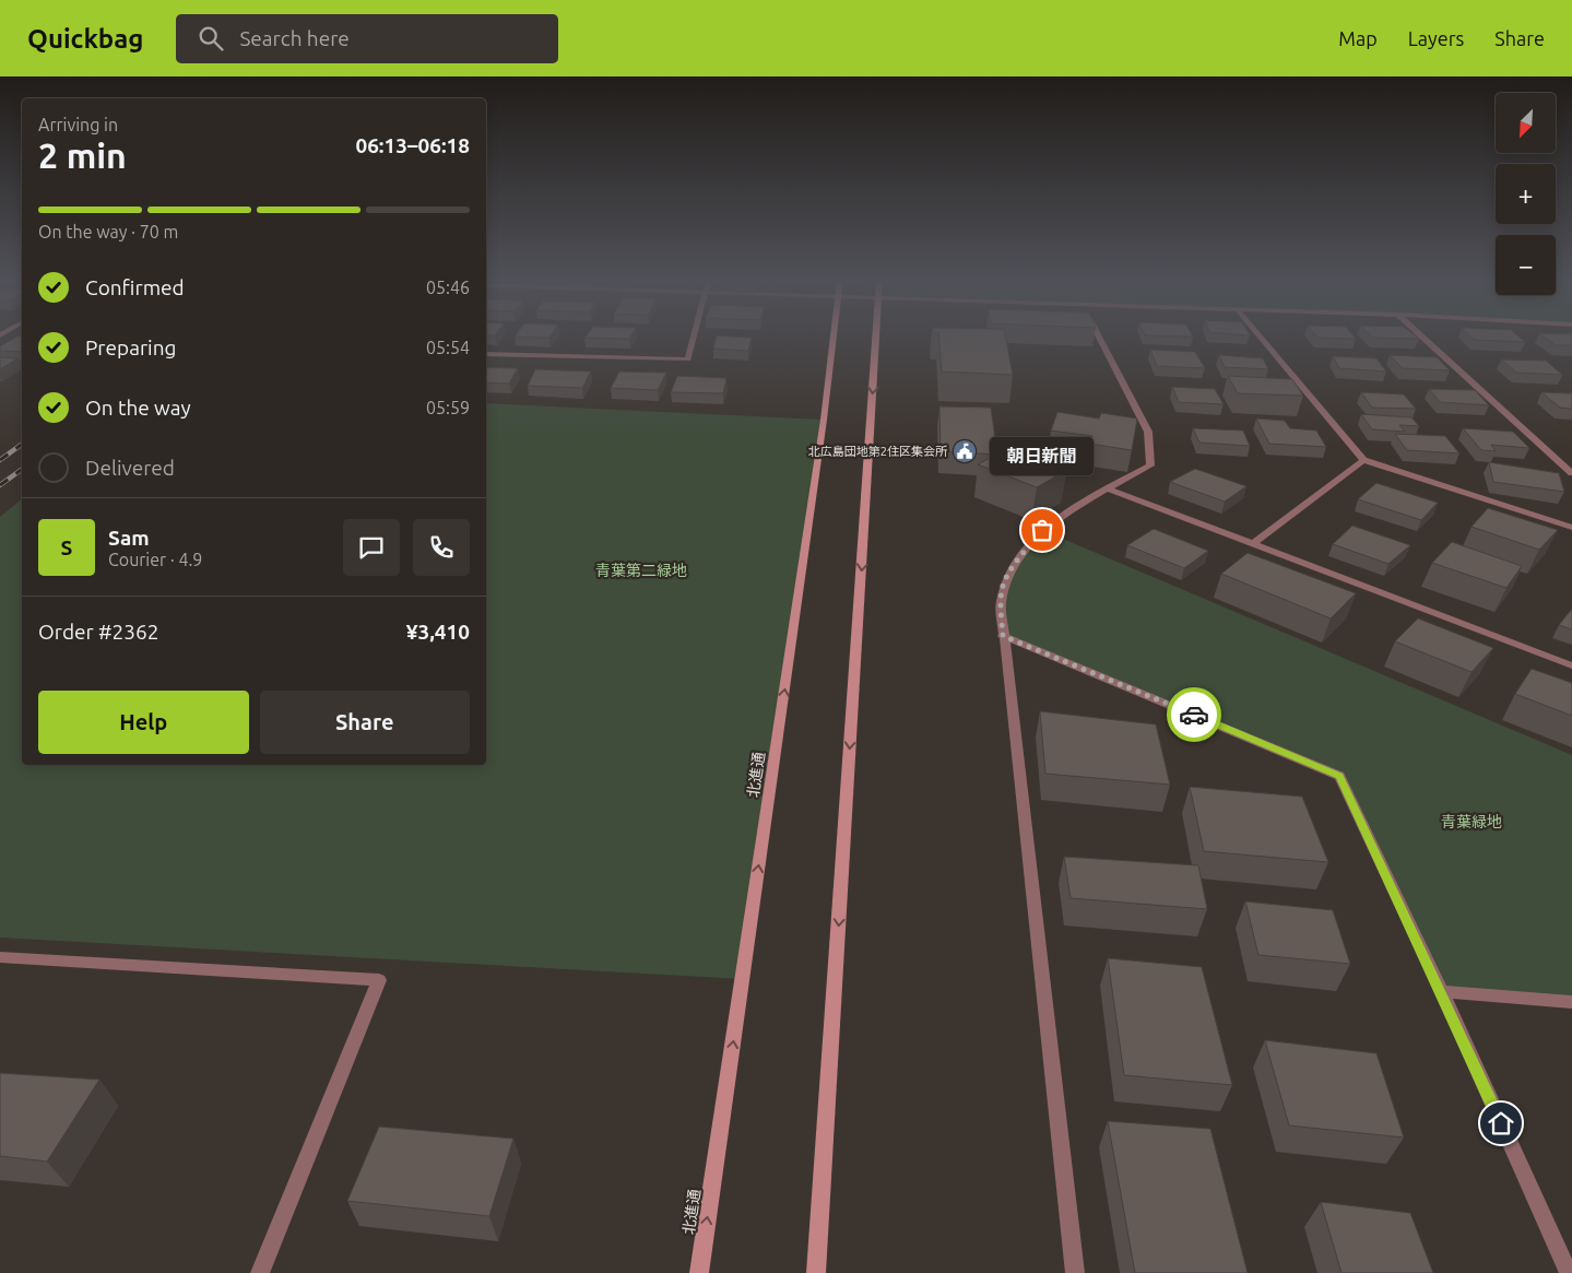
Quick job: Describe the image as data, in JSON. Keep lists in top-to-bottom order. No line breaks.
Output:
{"streets":{"street":["北進通"]},"parks":["青葉第二緑地","青葉緑地"],"places":{"public building":["北広島団地第2住区集会所"],"other":["朝日新聞"]},"north":"bottom left","page":{"header":"Quickbag","search":"Search here","nav":["Map","Layers","Share"],"map_buttons":["+","−"],"heading":["2 min","Arriving in","06:13–06:18"],"panel":["Sam","Courier · 4.9","Order #2362","¥3,410"],"bar":"On the way · 70 m","list":[["Confirmed","05:46"],["Preparing","05:54"],["On the way","05:59"],"Delivered"],"bubble":"朝日新聞","round":"S","buttons":["Help","Share"]}}
